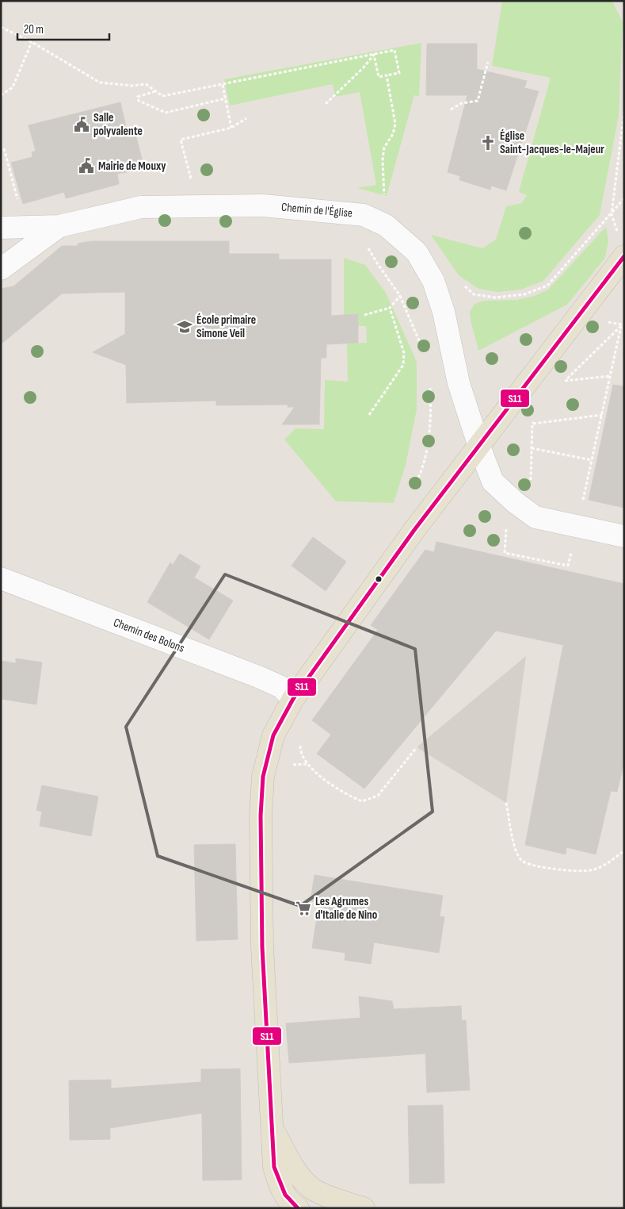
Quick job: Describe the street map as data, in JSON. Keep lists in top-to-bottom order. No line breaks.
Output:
{"streets":{"street":["Chemin de l'Église","Chemin des Bolons"]},"places":{"public building":["Salle polyvalente","Mairie de Mouxy"],"church":["Église Saint-Jacques-le-Majeur"],"school or university":["École primaire Simone Veil"],"supermarket":["Les Agrumes d'Italie de Nino"]},"lines":["transit line S11"],"scale_bar":"20 m"}
